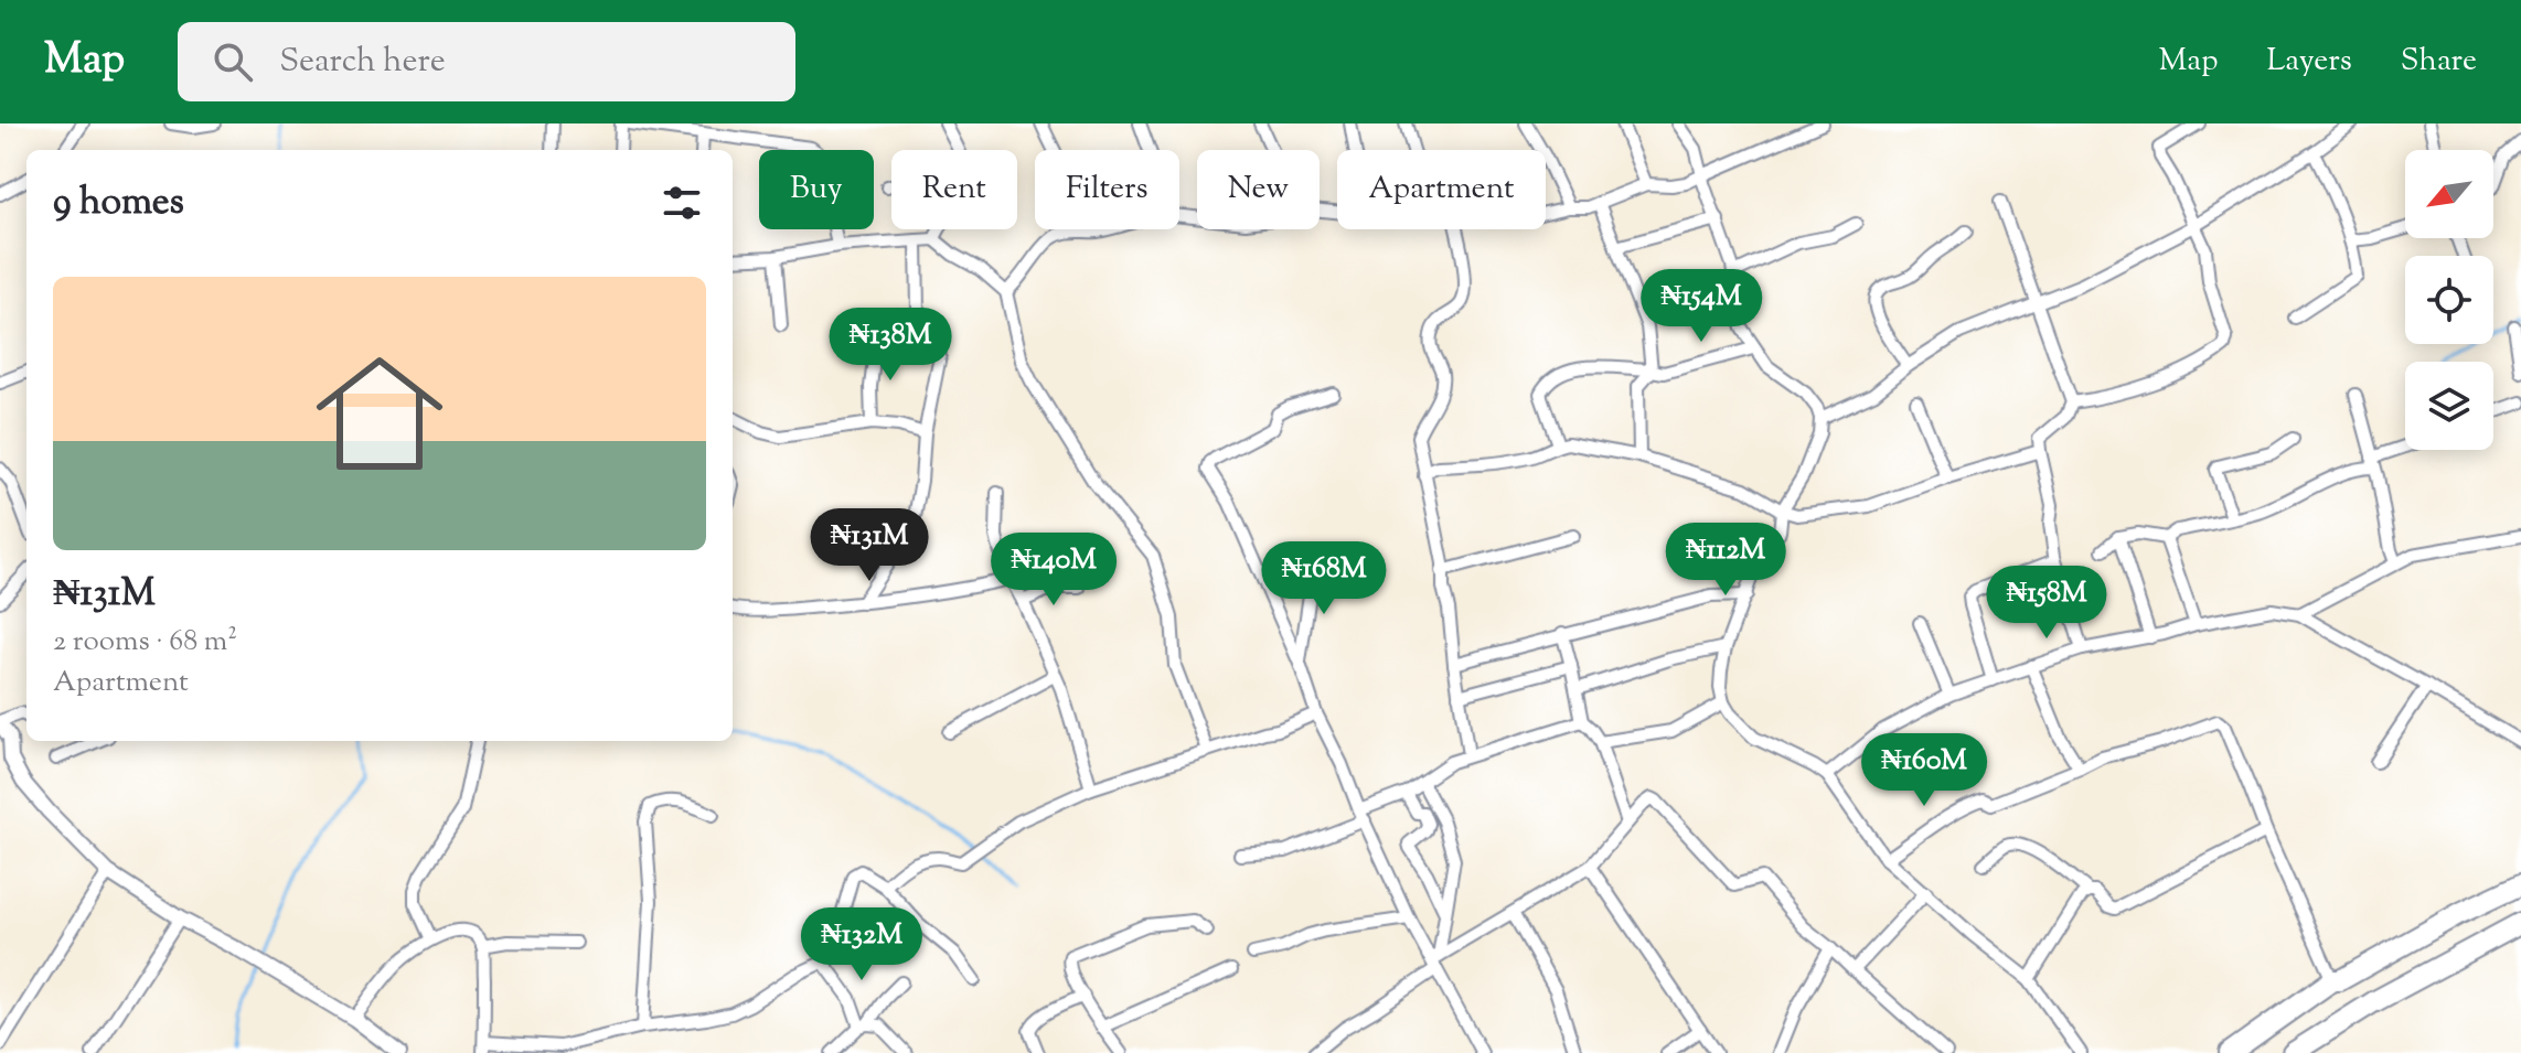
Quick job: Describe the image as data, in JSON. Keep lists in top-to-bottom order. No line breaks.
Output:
{"north":"bottom left","page":{"header":"Map","search":"Search here","nav":["Map","Layers","Share"],"chip":["Buy","Rent","Filters","New","Apartment"],"heading":"9 homes","list":[{"name":"₦131M","note":"2 rooms · 68 m² · Apartment"}],"price":["₦154M","₦138M","₦131M","₦112M","₦140M","₦168M","₦158M","₦160M","₦132M"]}}
